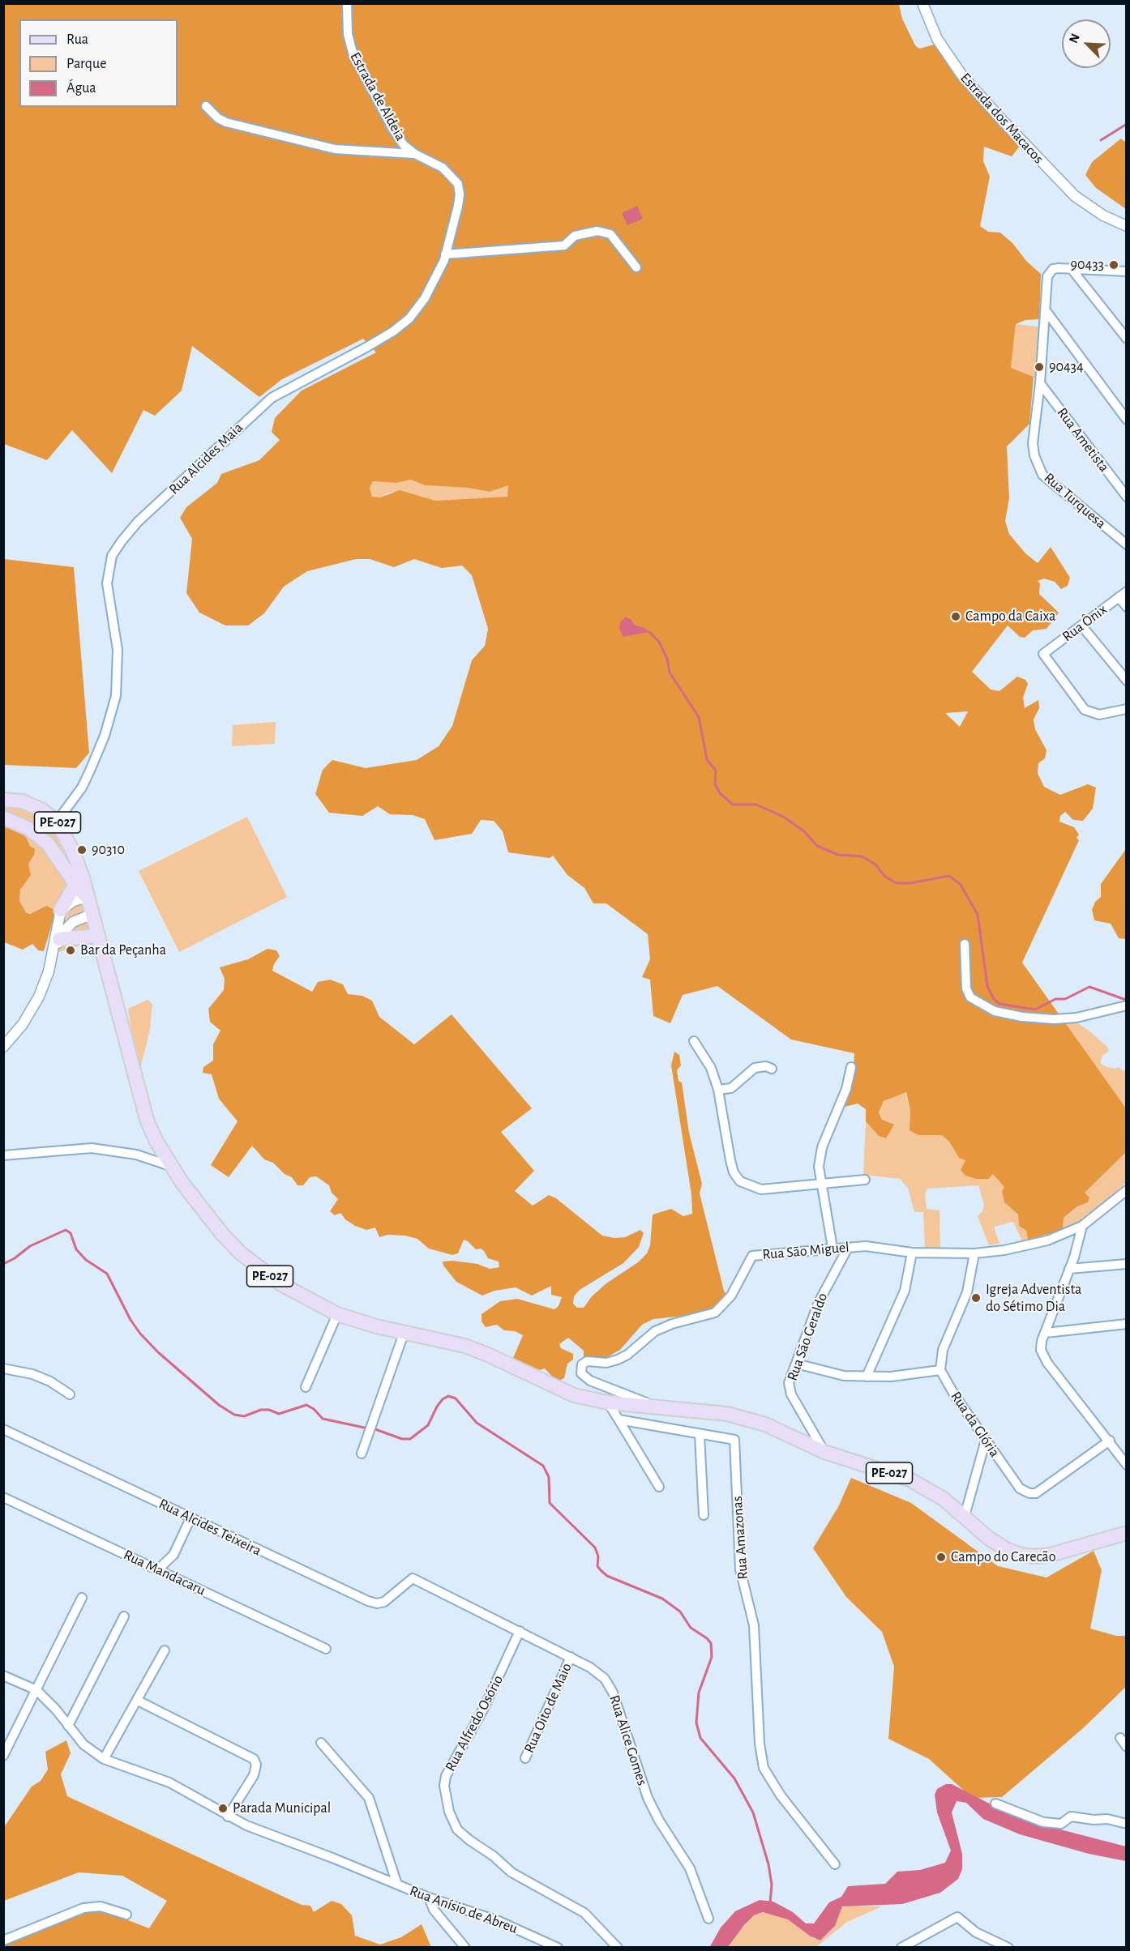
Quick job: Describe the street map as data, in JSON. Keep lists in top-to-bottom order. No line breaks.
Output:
{"streets":{"main road":["PE-027"],"street":["Estrada de Aldeia","Estrada dos Macacos","Rua Ametista","Rua Alcides Maia","Rua Turquesa","Rua Ônix","Rua São Miguel","Rua São Geraldo","Rua da Glória","Rua Alcides Teixeira","Rua Amazonas","Rua Mandacaru","Rua Oito de Maio","Rua Alfredo Osório","Rua Alice Gomes","Rua Anísio de Abreu"]},"crossings":[["Estrada de Aldeia","Rua Alcides Maia"],["Rua Ametista","Rua Turquesa"],["Rua Alcides Maia","PE-027"],["PE-027","Rua São Miguel"],["PE-027","Rua São Geraldo"],["Rua São Miguel","Rua São Geraldo"],["Rua Alcides Teixeira","Rua Alice Gomes"],["Rua Oito de Maio","Rua Alice Gomes"],["Rua Alfredo Osório","Rua Alice Gomes"]],"places":["90433","90434","Campo da Caixa","90310","Bar da Peçanha","Igreja Adventista do Sétimo Dia","Campo do Carecão","Parada Municipal"],"legend":["Rua","Parque","Água"],"north":"top left"}
